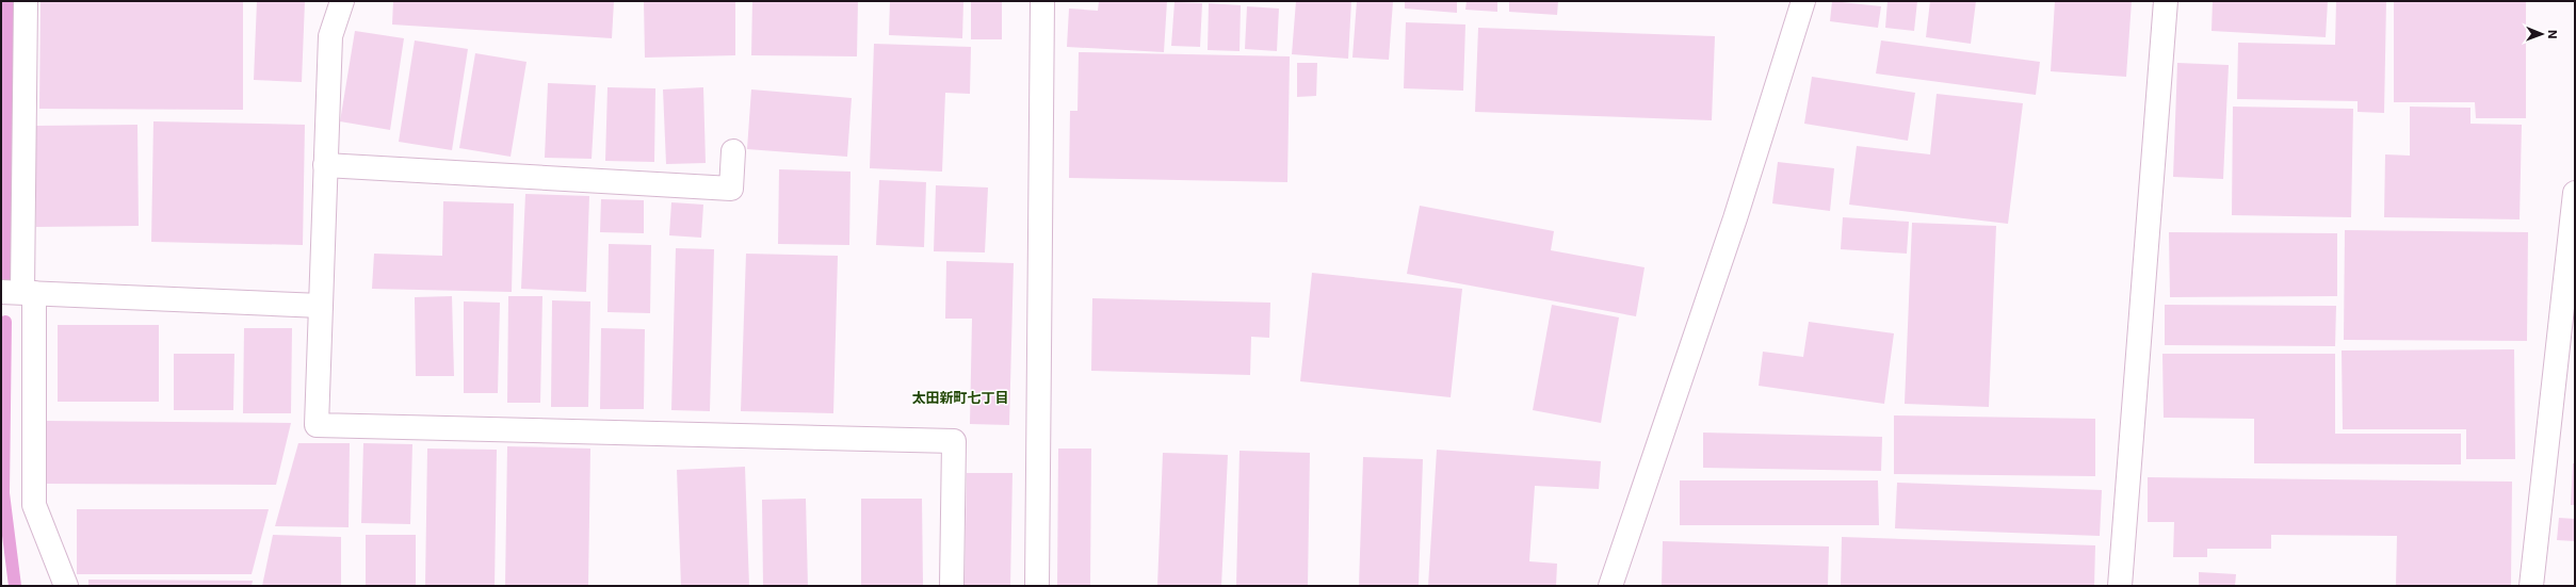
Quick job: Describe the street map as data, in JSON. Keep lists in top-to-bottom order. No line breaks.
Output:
{"districts":["太田新町七丁目"],"north":"right"}
